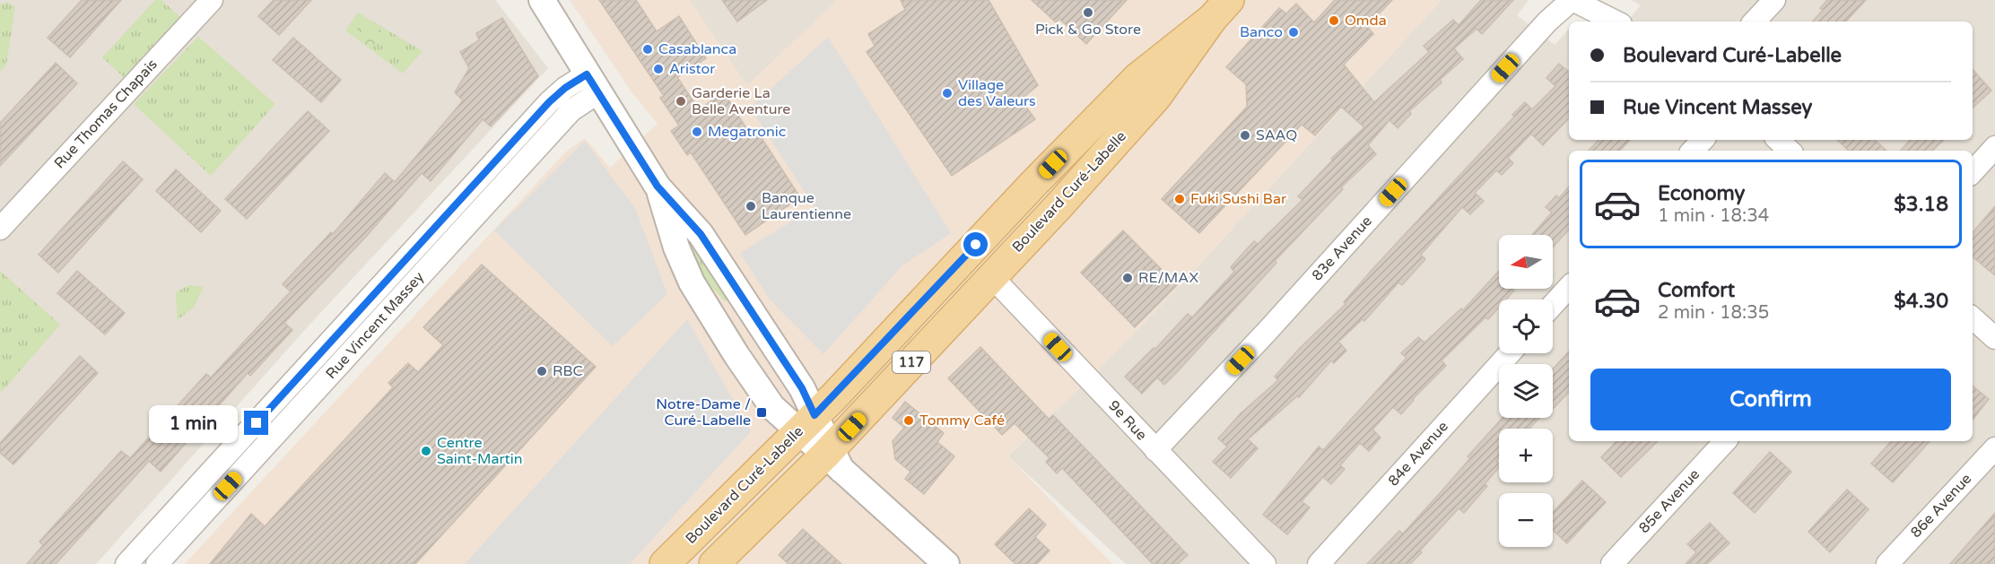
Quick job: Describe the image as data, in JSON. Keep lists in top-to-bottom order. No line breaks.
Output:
{"streets":{"main road":["Boulevard Curé-Labelle","117"],"street":["Rue Thomas Chapais","83e Avenue","Rue Vincent Massey","9e Rue","84e Avenue","85e Avenue","86e Avenue"]},"crossings":[["Boulevard Curé-Labelle","9e Rue"],["83e Avenue","9e Rue"]],"places":{"other":["Pick & Go Store","Omda","Banco","Casablanca","Aristor","Village des Valeurs","Garderie La Belle Aventure","Megatronic","SAAQ","Fuki Sushi Bar","Banque Laurentienne","RE/MAX","RBC","Tommy Café","Centre Saint-Martin"],"transit":["Notre-Dame / Curé-Labelle"]},"north":"left","page":{"banner":["Boulevard Curé-Labelle","Rue Vincent Massey"],"list":[{"name":"Economy","note":"1 min · 18:34","value":"$3.18"},{"name":"Comfort","note":"2 min · 18:35","value":"$4.30"}],"map_buttons":["+","−"],"buttons":"Confirm","bubble":"1 min"}}
